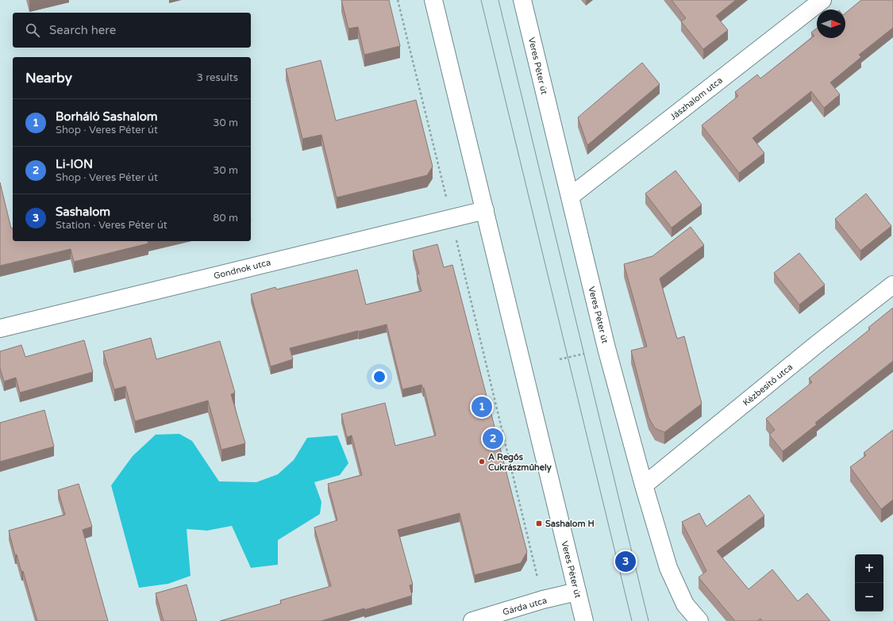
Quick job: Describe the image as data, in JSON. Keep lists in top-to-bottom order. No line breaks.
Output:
{"streets":{"street":["Veres Péter út","Jászhalom utca","Gondnok utca","Kézbesítő utca","Gárda utca"]},"crossings":[["Veres Péter út","Jászhalom utca"],["Veres Péter út","Gondnok utca"],["Veres Péter út","Kézbesítő utca"],["Veres Péter út","Gárda utca"]],"places":{"other":["A Regős Cukrászműhely"],"transit":["Sashalom H"]},"north":"right","page":{"search":"Search here","heading":["Nearby","3 results"],"list":[{"mark":"1","name":"Borháló Sashalom","note":"Shop · Veres Péter út","value":"30 m"},{"mark":"2","name":"Li-ION","note":"Shop · Veres Péter út","value":"30 m"},{"mark":"3","name":"Sashalom","note":"Station · Veres Péter út","value":"80 m"}],"pins":["1","2","3"],"map_buttons":["+","−"]}}
